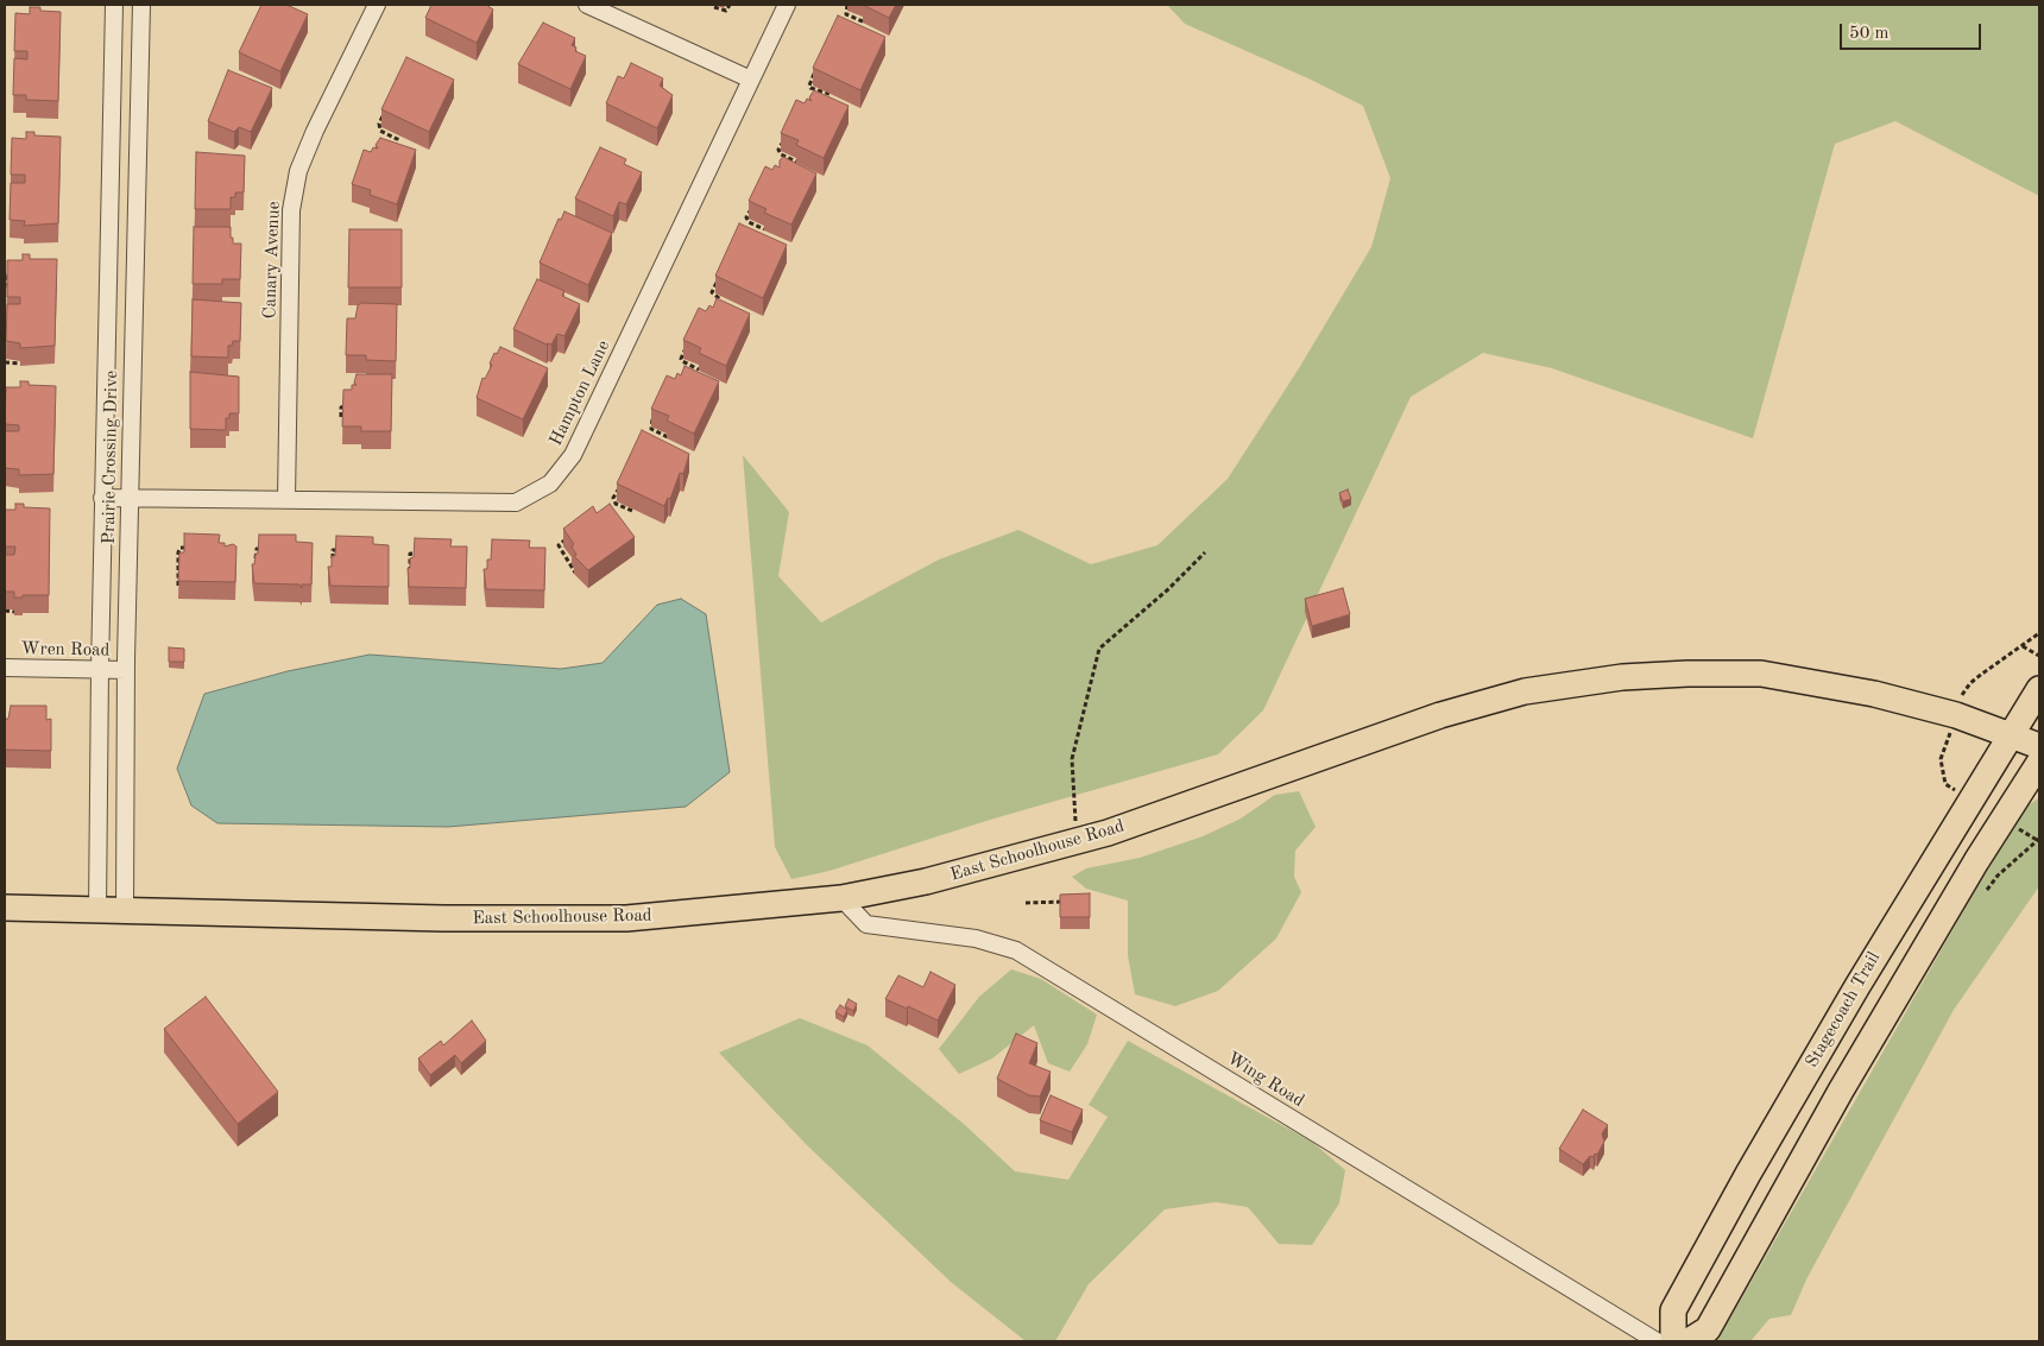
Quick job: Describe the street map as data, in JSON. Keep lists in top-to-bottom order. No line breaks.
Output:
{"streets":{"main road":["East Schoolhouse Road","Stagecoach Trail"],"street":["Canary Avenue","Hampton Lane","Prairie Crossing Drive","Wren Road","Wing Road"]},"crossings":[["Canary Avenue","Hampton Lane"],["Hampton Lane","Prairie Crossing Drive"],["Prairie Crossing Drive","Wren Road"],["Prairie Crossing Drive","East Schoolhouse Road"],["East Schoolhouse Road","Stagecoach Trail"],["East Schoolhouse Road","Wing Road"]],"scale_bar":"50 m"}
